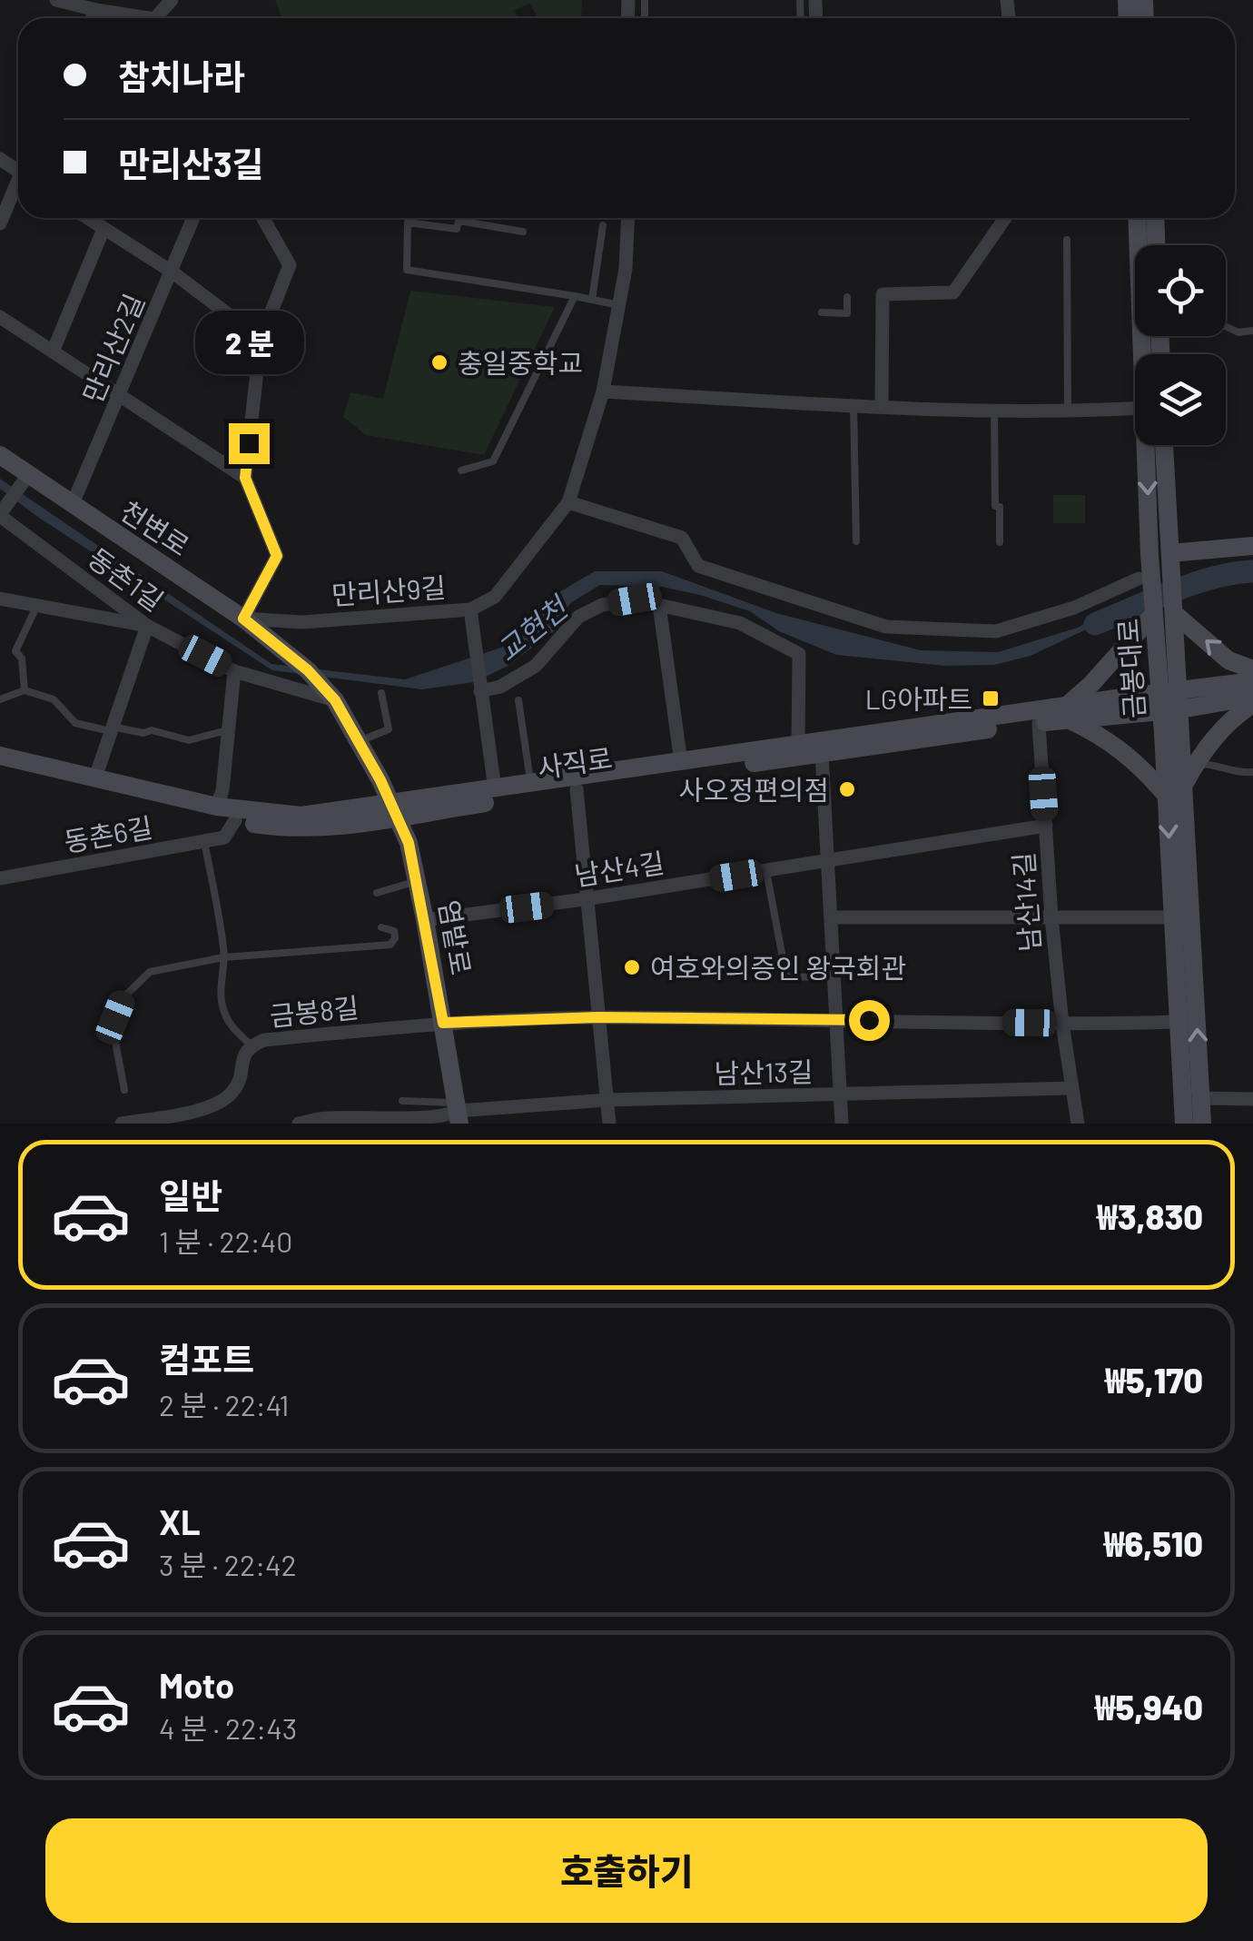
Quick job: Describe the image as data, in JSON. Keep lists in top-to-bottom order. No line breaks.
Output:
{"streets":{"street":["만리산2길","천변로","동촌1길","만리산9길","금봉대로","사직로","동촌6길","남산4길","남산14길","염밭로","금봉8길","남산13길"]},"crossings":[["만리산2길","천변로"],["천변로","동촌1길"],["천변로","만리산9길"],["금봉대로","사직로"],["사직로","동촌6길"],["사직로","남산14길"],["사직로","염밭로"],["남산4길","남산14길"],["남산4길","염밭로"],["남산14길","남산13길"],["염밭로","금봉8길"],["염밭로","남산13길"]],"water":["교현천"],"places":{"other":["충일중학교","사오정편의점","여호와의증인 왕국회관"],"transit":["LG아파트"]},"page":{"banner":["참치나라","만리산3길"],"bubble":"2 분","list":[{"name":"일반","note":"1 분 · 22:40","value":"₩3,830"},{"name":"컴포트","note":"2 분 · 22:41","value":"₩5,170"},{"name":"XL","note":"3 분 · 22:42","value":"₩6,510"},{"name":"Moto","note":"4 분 · 22:43","value":"₩5,940"}],"buttons":"호출하기"}}
